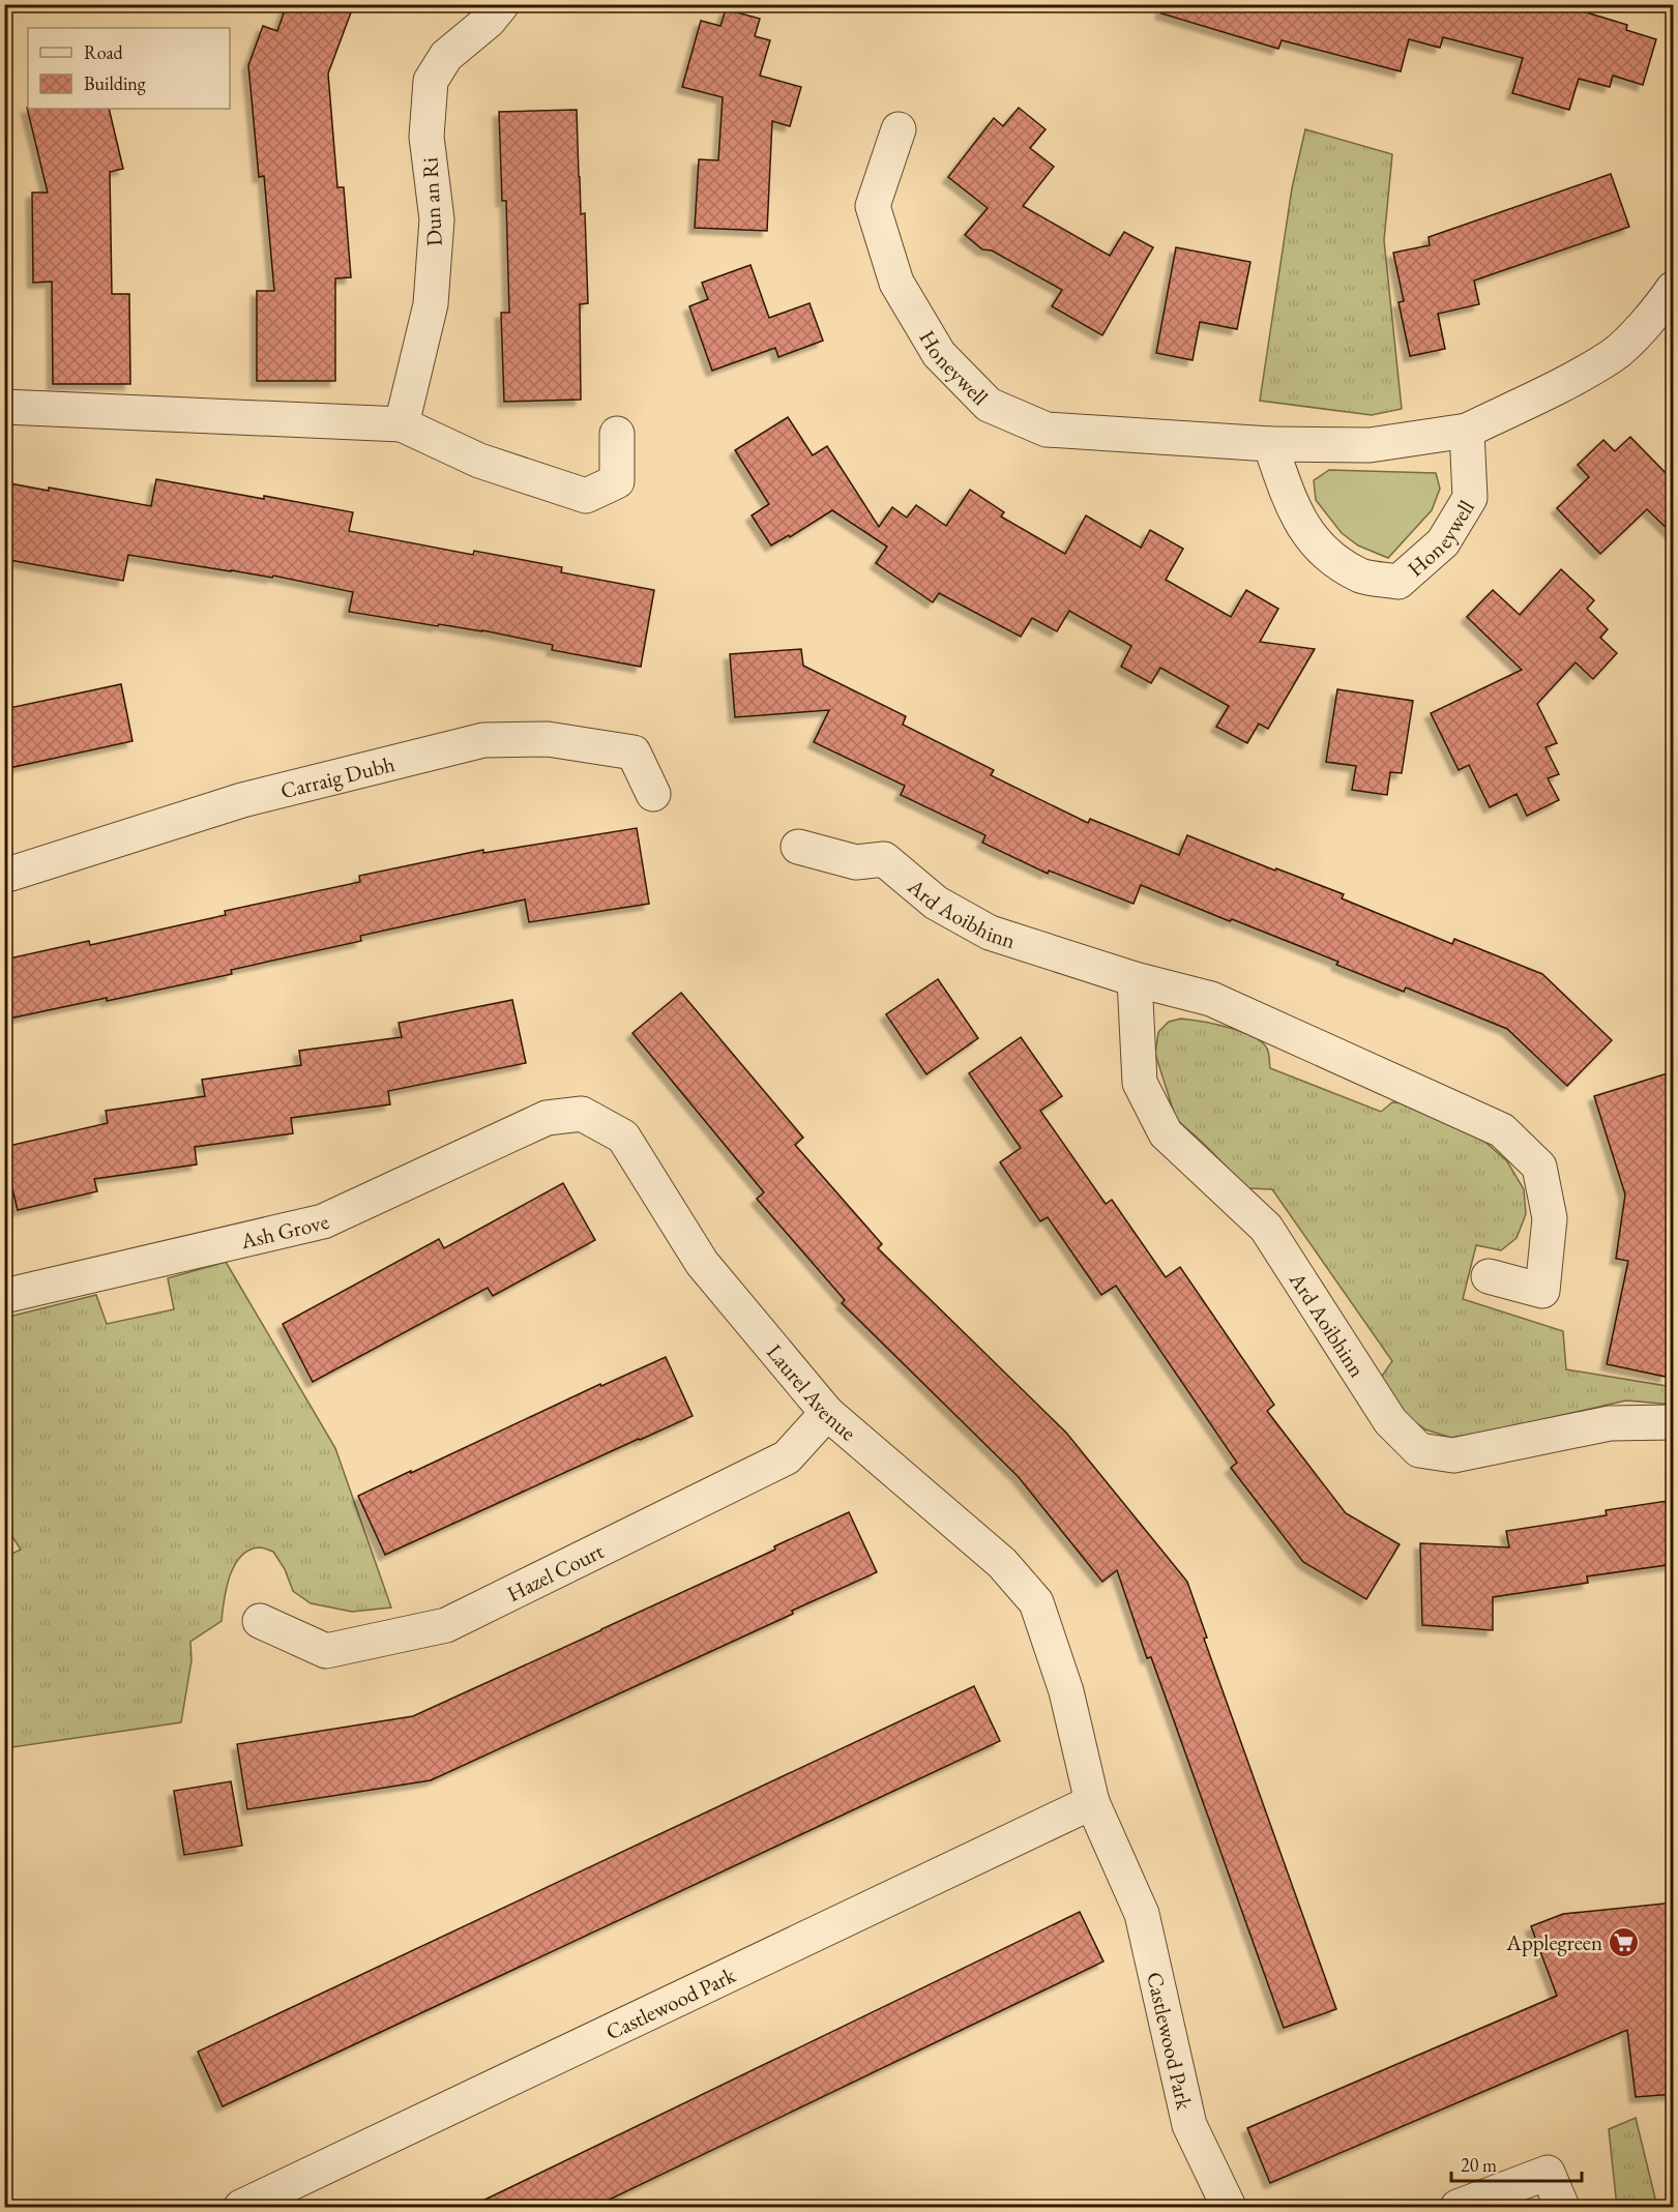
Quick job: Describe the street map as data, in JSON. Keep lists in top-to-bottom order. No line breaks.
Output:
{"streets":{"street":["Dun an Ri","Honeywell","Carraig Dubh","Ard Aoibhinn","Ash Grove","Laurel Avenue","Hazel Court","Castlewood Park"]},"crossings":[["Ash Grove","Laurel Avenue"],["Laurel Avenue","Hazel Court"],["Laurel Avenue","Castlewood Park"]],"places":{"supermarket":["Applegreen"]},"legend":["Road","Building"],"scale_bar":"20 m"}
